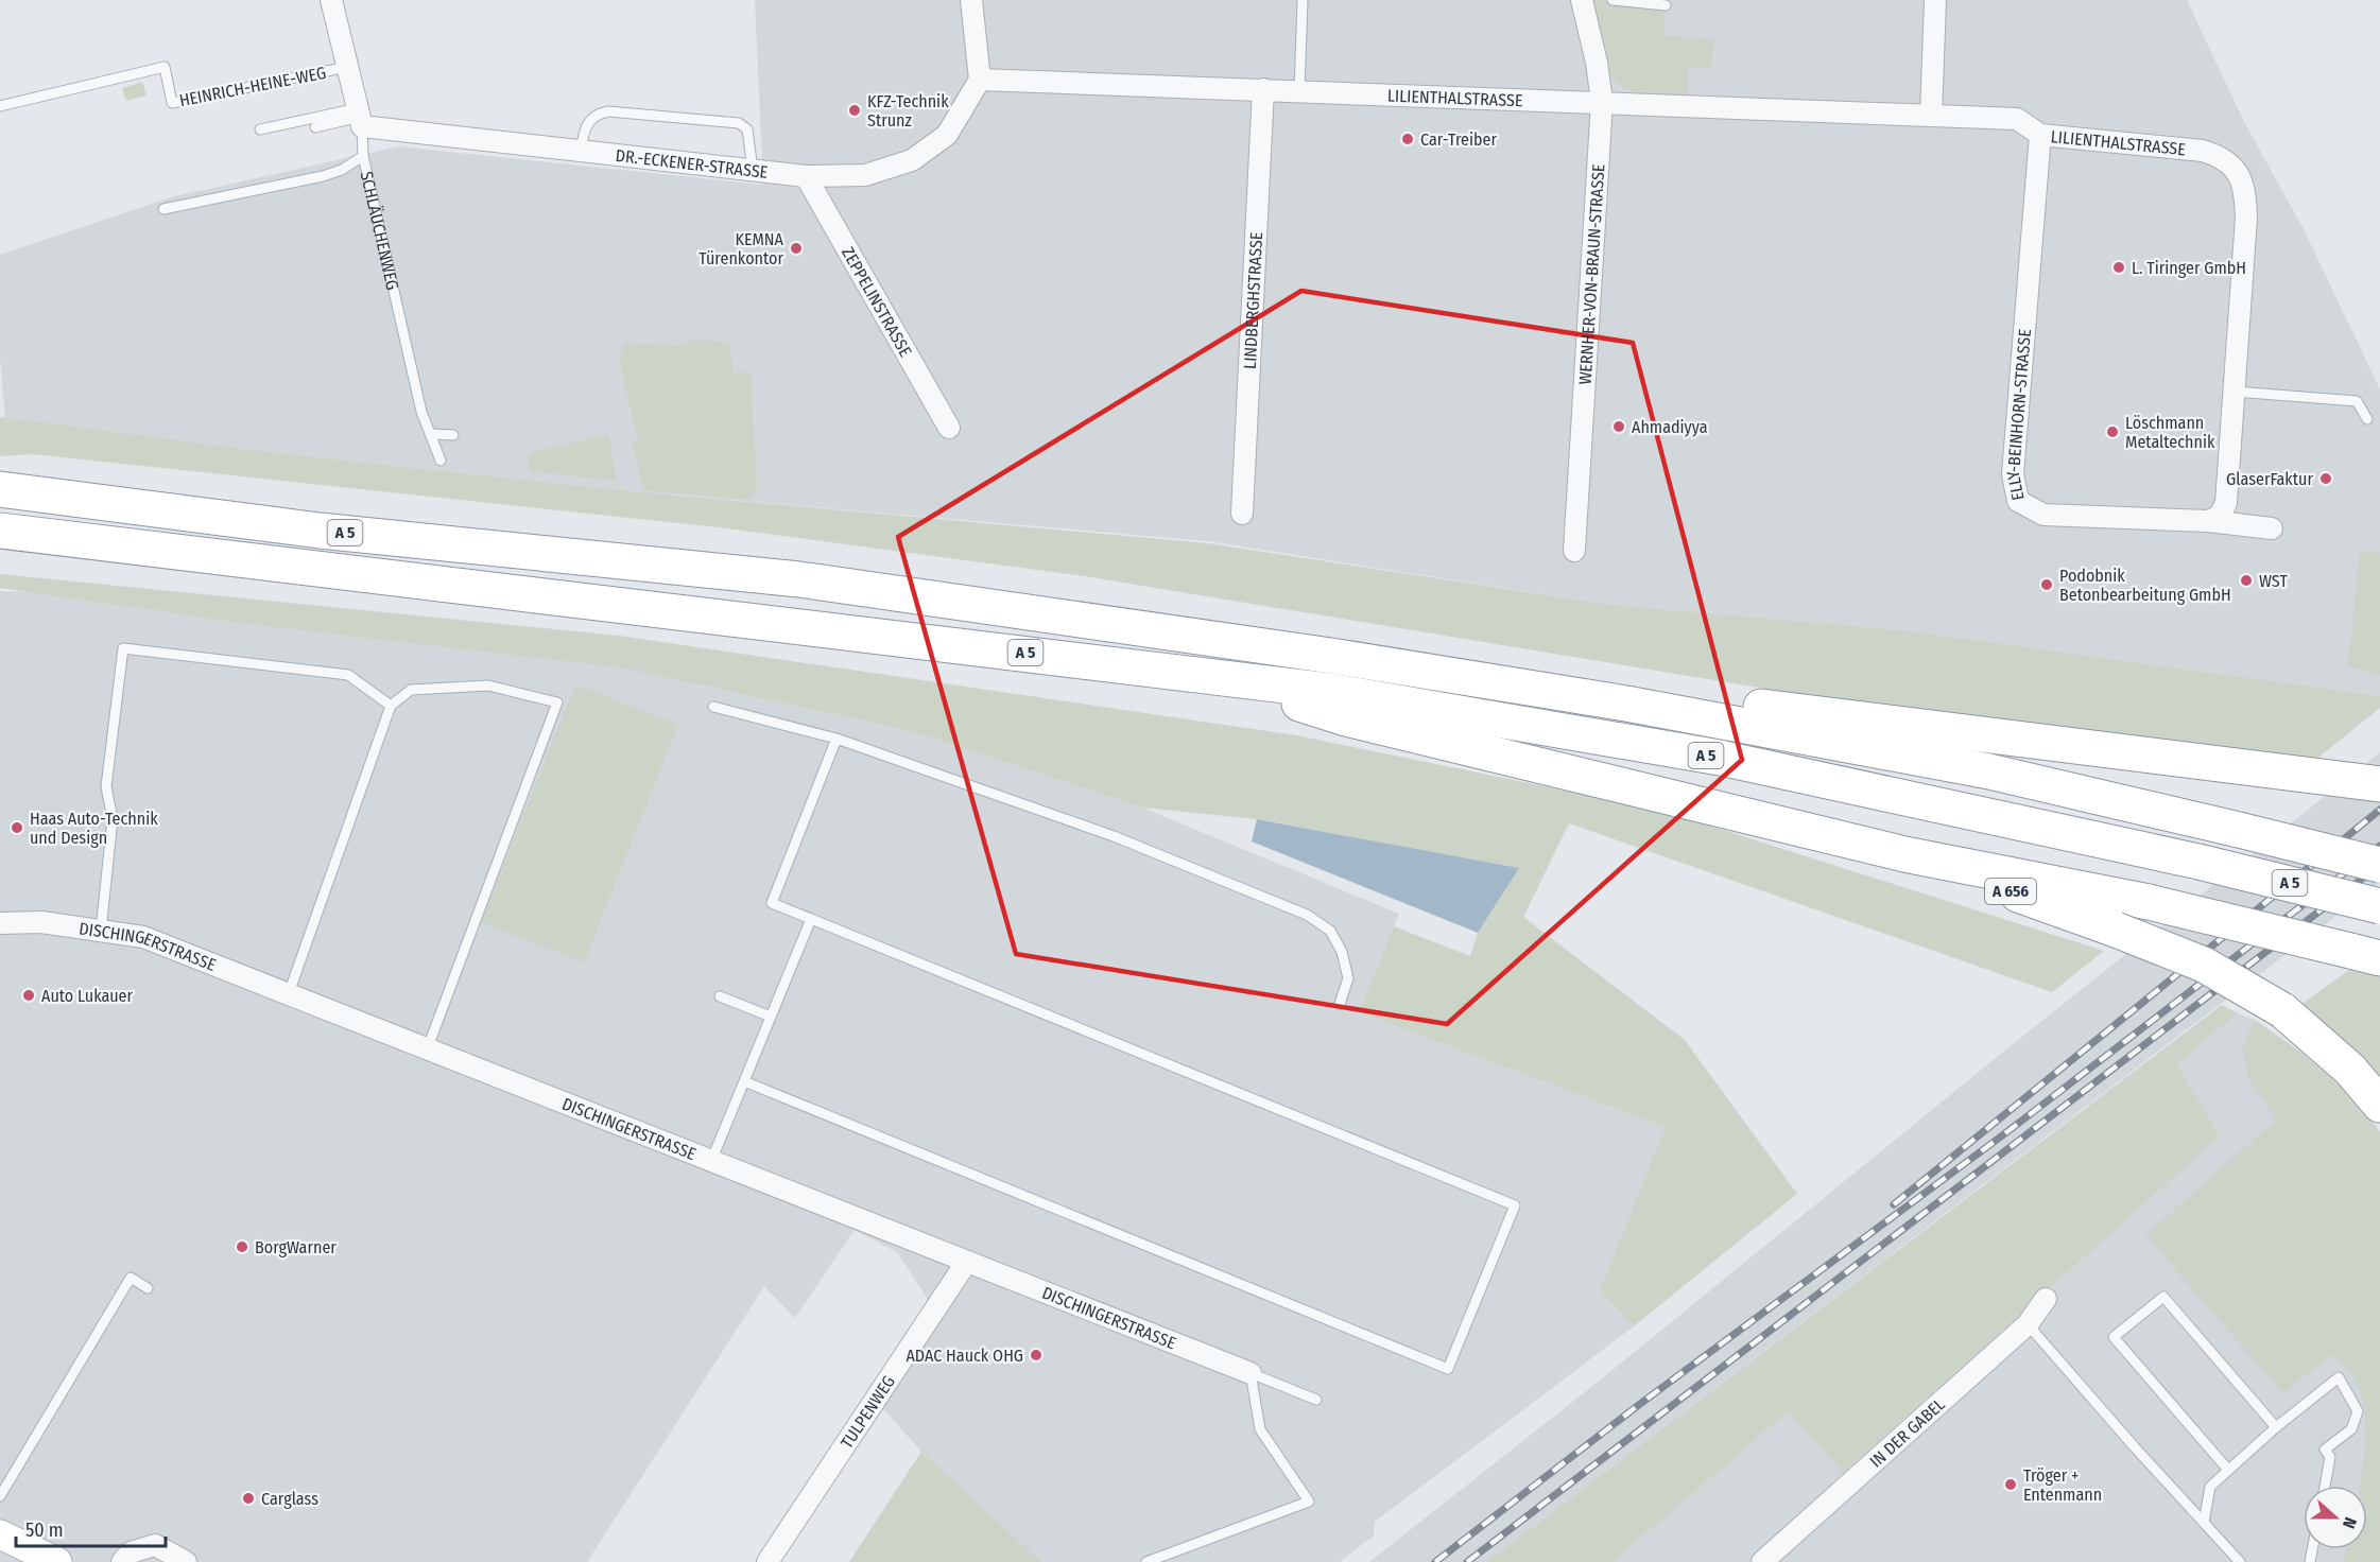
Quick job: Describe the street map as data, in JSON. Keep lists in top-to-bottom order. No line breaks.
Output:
{"streets":{"highway":["A 5","A 656"],"street":["LILIENTHALSTRASSE","DR.-ECKENER-STRASSE","SCHLÄUCHENWEG","WERNHER-VON-BRAUN-STRASSE","LINDBERGHSTRASSE","ZEPPELINSTRASSE","ELLY-BEINHORN-STRASSE","DISCHINGERSTRASSE","TULPENWEG","IN DER GABEL"],"lane":["HEINRICH-HEINE-WEG"]},"crossings":[["HEINRICH-HEINE-WEG","SCHLÄUCHENWEG"],["LILIENTHALSTRASSE","DR.-ECKENER-STRASSE"],["LILIENTHALSTRASSE","WERNHER-VON-BRAUN-STRASSE"],["LILIENTHALSTRASSE","LINDBERGHSTRASSE"],["LILIENTHALSTRASSE","ELLY-BEINHORN-STRASSE"],["DR.-ECKENER-STRASSE","SCHLÄUCHENWEG"],["DR.-ECKENER-STRASSE","ZEPPELINSTRASSE"],["DISCHINGERSTRASSE","TULPENWEG"]],"places":["KFZ-Technik Strunz","Car-Treiber","KEMNA Türenkontor","L. Tiringer GmbH","Ahmadiyya","Löschmann Metaltechnik","GlaserFaktur","WST","Podobnik Betonbearbeitung GmbH","Haas Auto-Technik und Design","Auto Lukauer","BorgWarner","ADAC Hauck OHG","Tröger + Entenmann","Carglass"],"scale_bar":"50 m","north":"right"}
